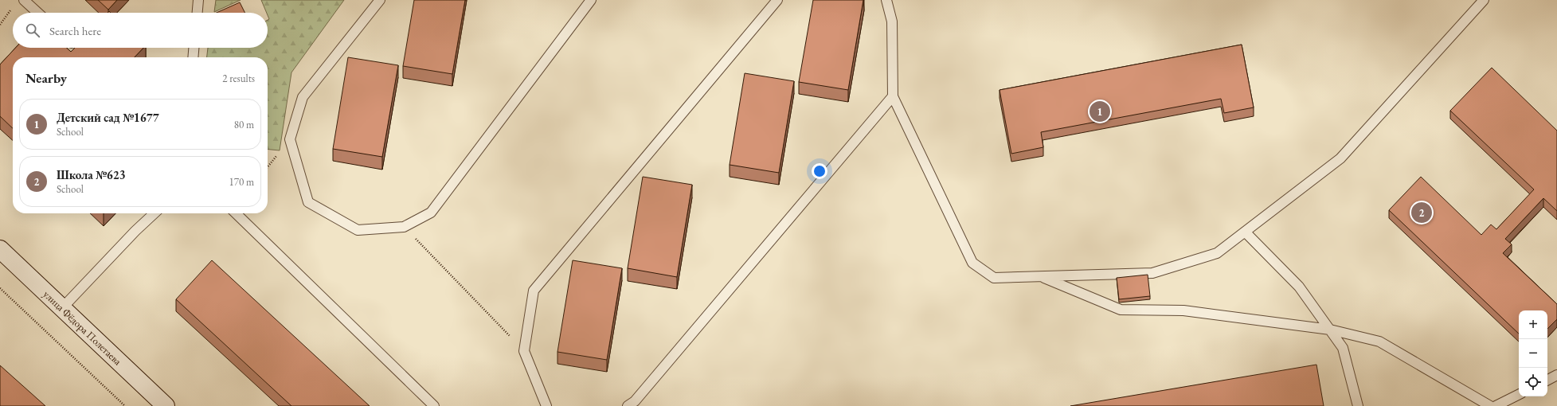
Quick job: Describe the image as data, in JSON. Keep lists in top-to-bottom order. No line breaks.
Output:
{"streets":{"main road":["улица Фёдора Полетаева"]},"page":{"search":"Search here","heading":["Nearby","2 results"],"list":[{"mark":"1","name":"Детский сад №1677","note":"School","value":"80 m"},{"mark":"2","name":"Школа №623","note":"School","value":"170 m"}],"pins":["1","2"],"map_buttons":["+","−"]}}
